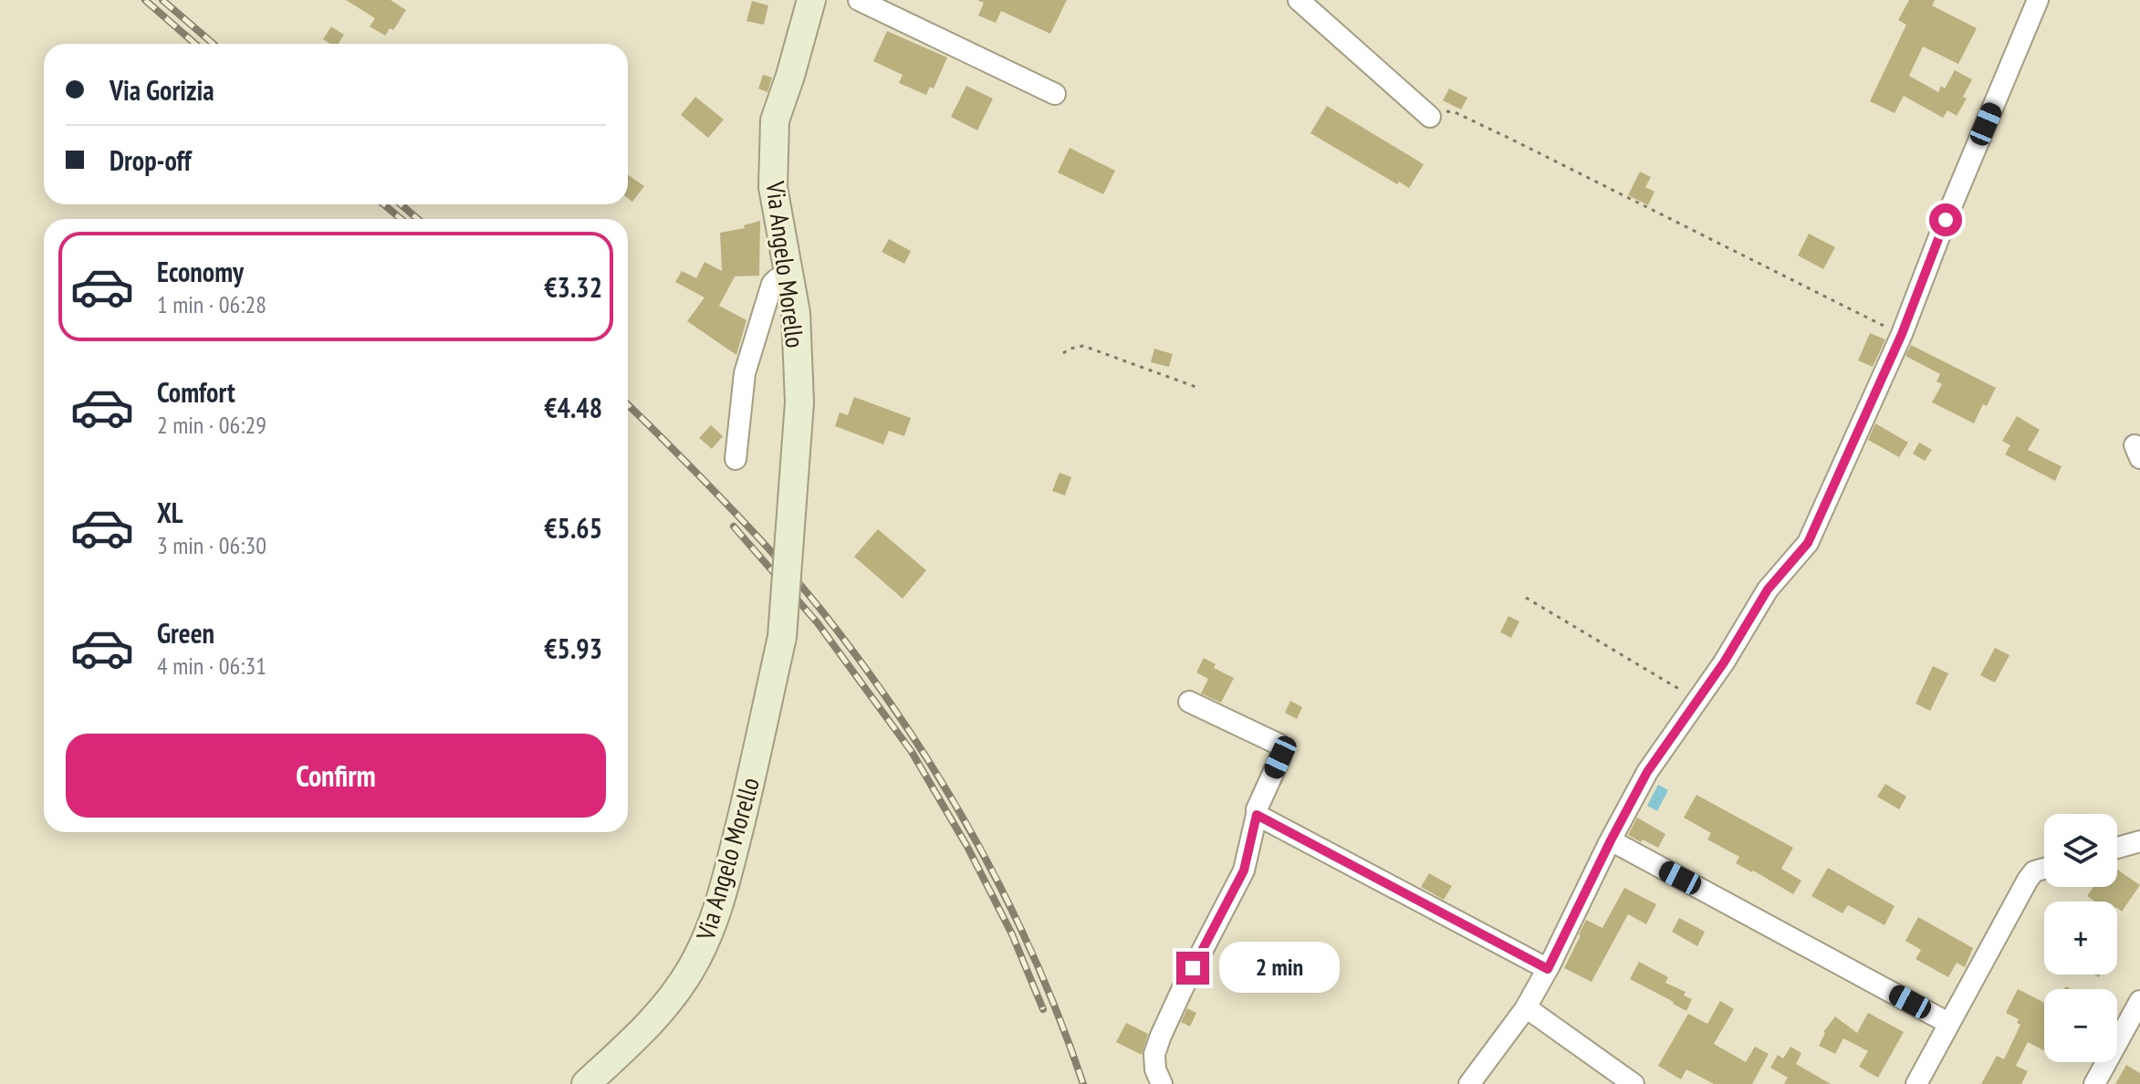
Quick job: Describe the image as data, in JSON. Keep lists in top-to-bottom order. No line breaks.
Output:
{"streets":{"street":["Via Angelo Morello"]},"page":{"banner":["Via Gorizia","Drop-off"],"list":[{"name":"Economy","note":"1 min · 06:28","value":"€3.32"},{"name":"Comfort","note":"2 min · 06:29","value":"€4.48"},{"name":"XL","note":"3 min · 06:30","value":"€5.65"},{"name":"Green","note":"4 min · 06:31","value":"€5.93"}],"buttons":"Confirm","map_buttons":["+","−"],"bubble":"2 min"}}
